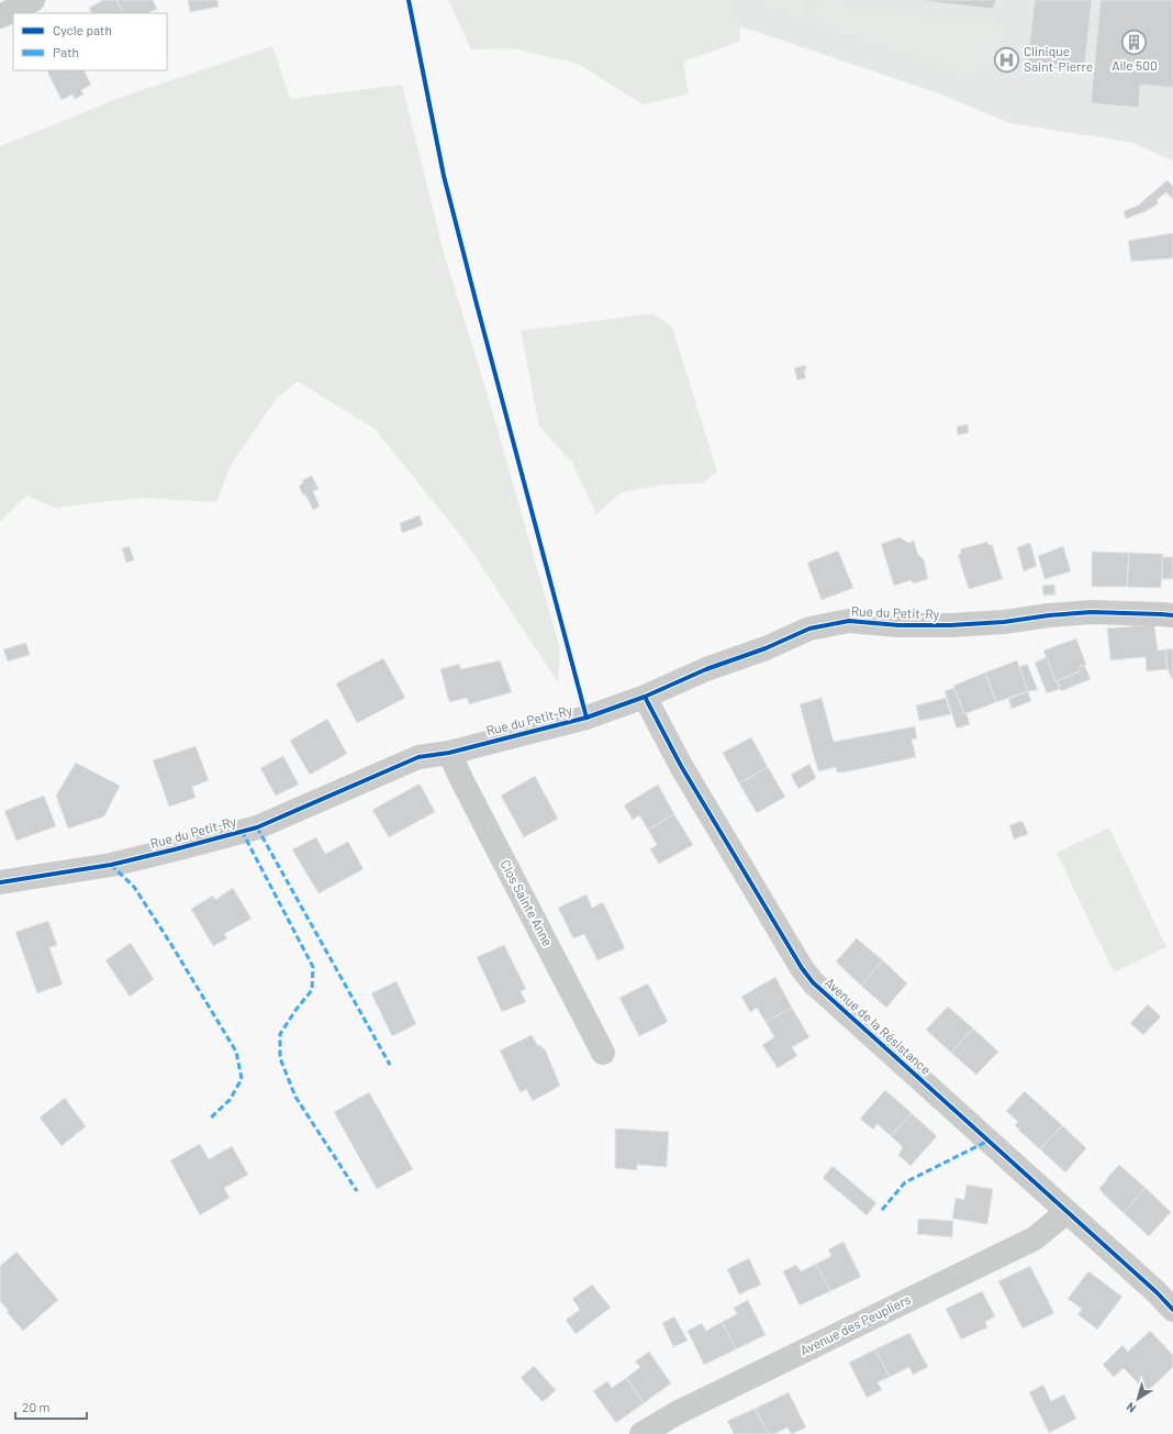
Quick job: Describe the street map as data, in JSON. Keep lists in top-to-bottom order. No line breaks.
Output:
{"streets":{"street":["Rue du Petit-Ry","Clos Sainte Anne","Avenue de la Résistance","Avenue des Peupliers"]},"crossings":[["Rue du Petit-Ry","Clos Sainte Anne"],["Rue du Petit-Ry","Avenue de la Résistance"],["Avenue de la Résistance","Avenue des Peupliers"]],"places":{"building":["Aile 500"],"hospital":["Clinique Saint-Pierre"]},"legend":["Cycle path","Path"],"scale_bar":"20 m","north":"bottom left"}
